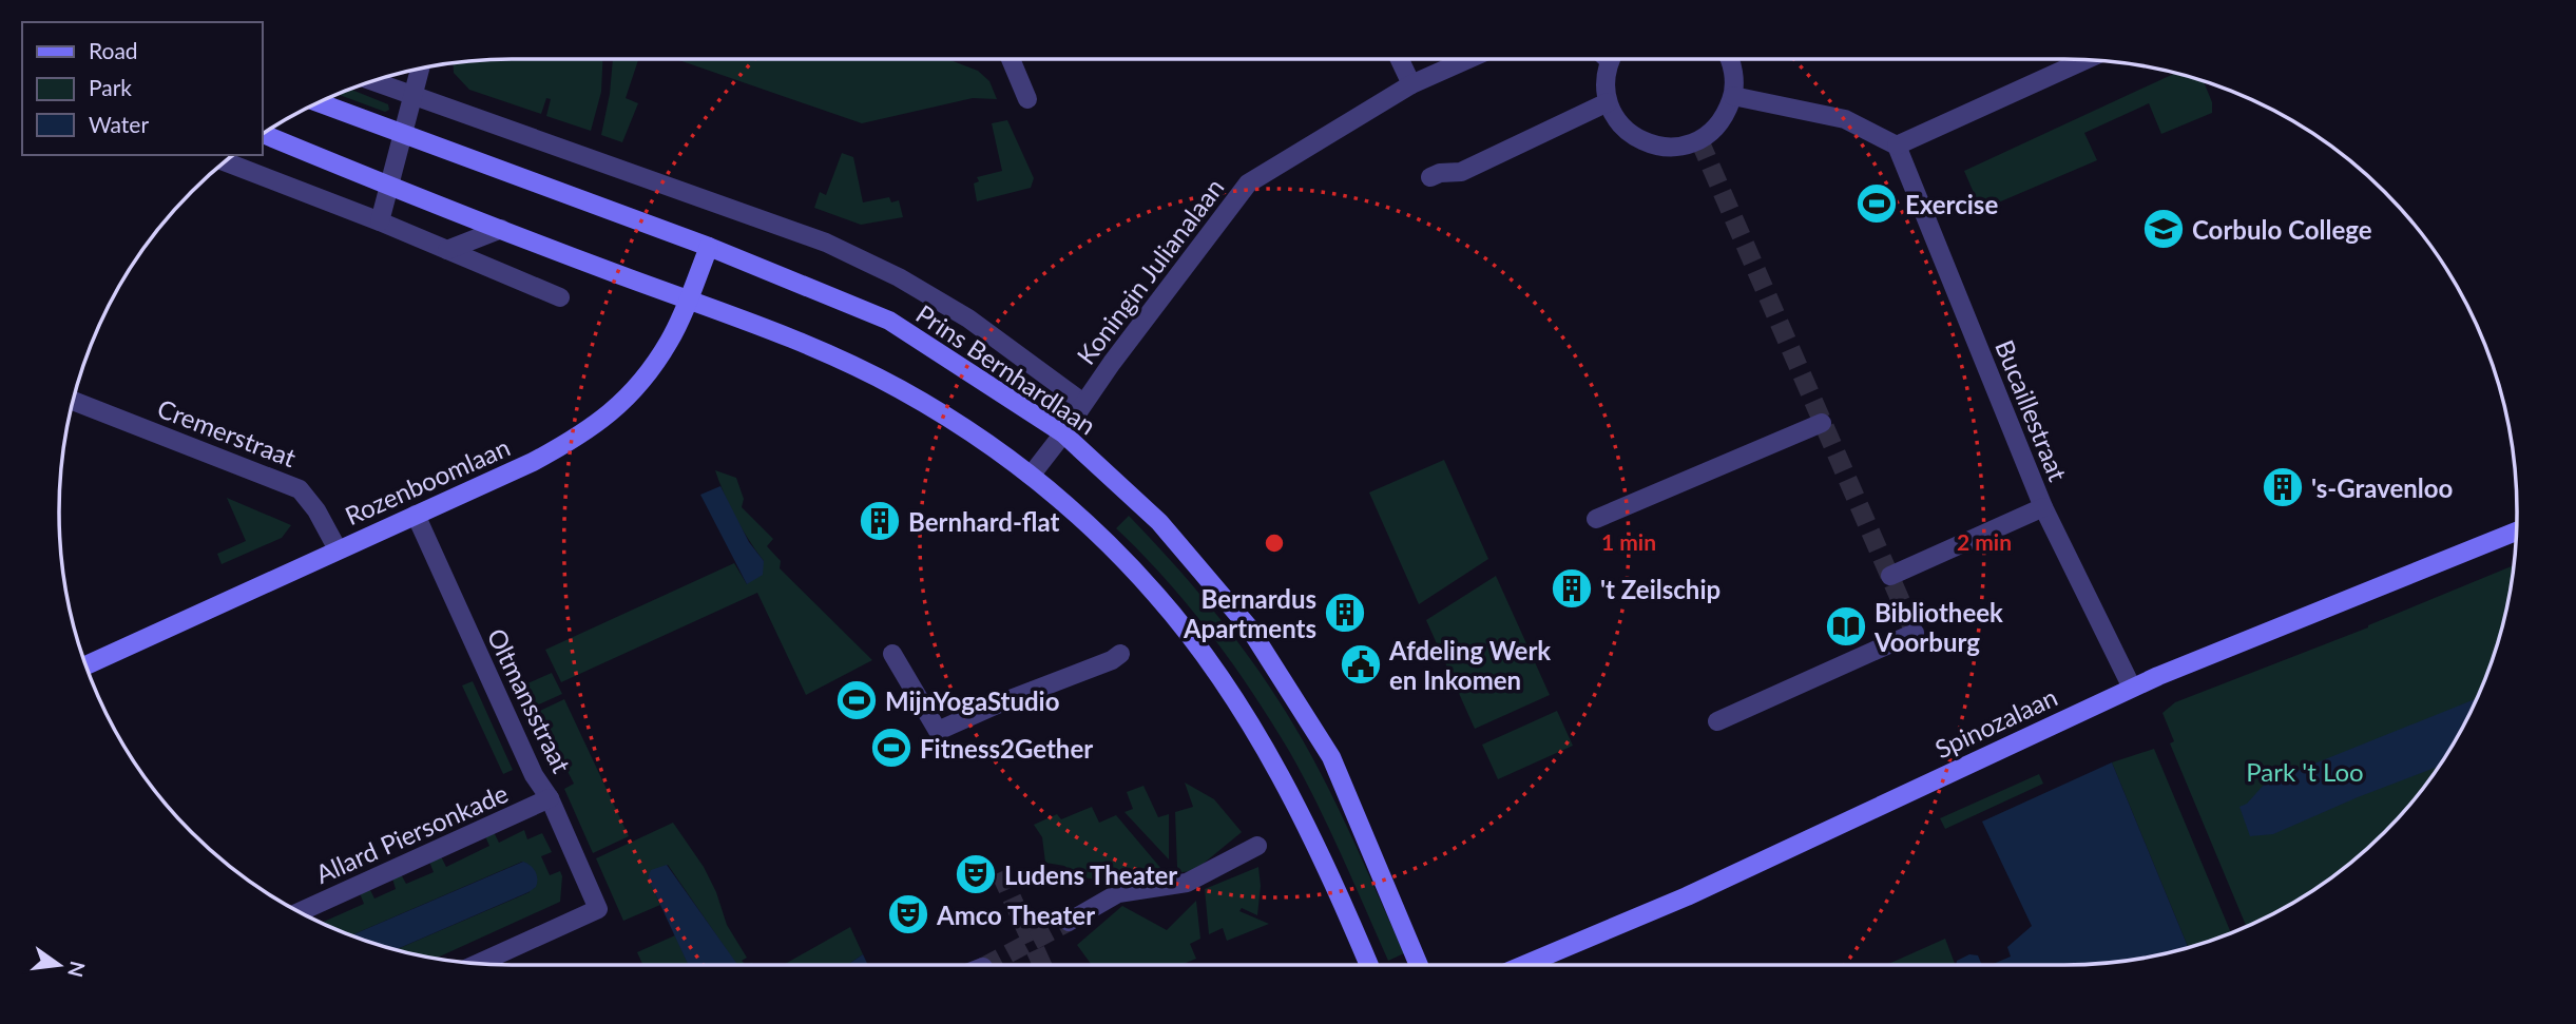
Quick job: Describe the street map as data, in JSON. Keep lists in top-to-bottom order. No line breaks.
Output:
{"streets":{"main road":["Prins Bernhardlaan","Rozenboomlaan","Spinozalaan"],"street":["Koningin Julianalaan","Bucaillestraat","Cremerstraat","Oltmansstraat","Allard Piersonkade"]},"crossings":[["Koningin Julianalaan","Prins Bernhardlaan"],["Prins Bernhardlaan","Rozenboomlaan"],["Bucaillestraat","Spinozalaan"],["Cremerstraat","Rozenboomlaan"],["Rozenboomlaan","Oltmansstraat"],["Oltmansstraat","Allard Piersonkade"]],"parks":["Park 't Loo"],"places":{"sports":["Exercise","MijnYogaStudio","Fitness2Gether"],"school or university":["Corbulo College"],"building":["'s-Gravenloo","Bernhard-flat","'t Zeilschip","Bernardus Apartments"],"library":["Bibliotheek Voorburg"],"public building":["Afdeling Werk en Inkomen"],"theatre":["Ludens Theater","Amco Theater"]},"legend":["Road","Park","Water"],"north":"right","rings":["1 min","2 min"]}
